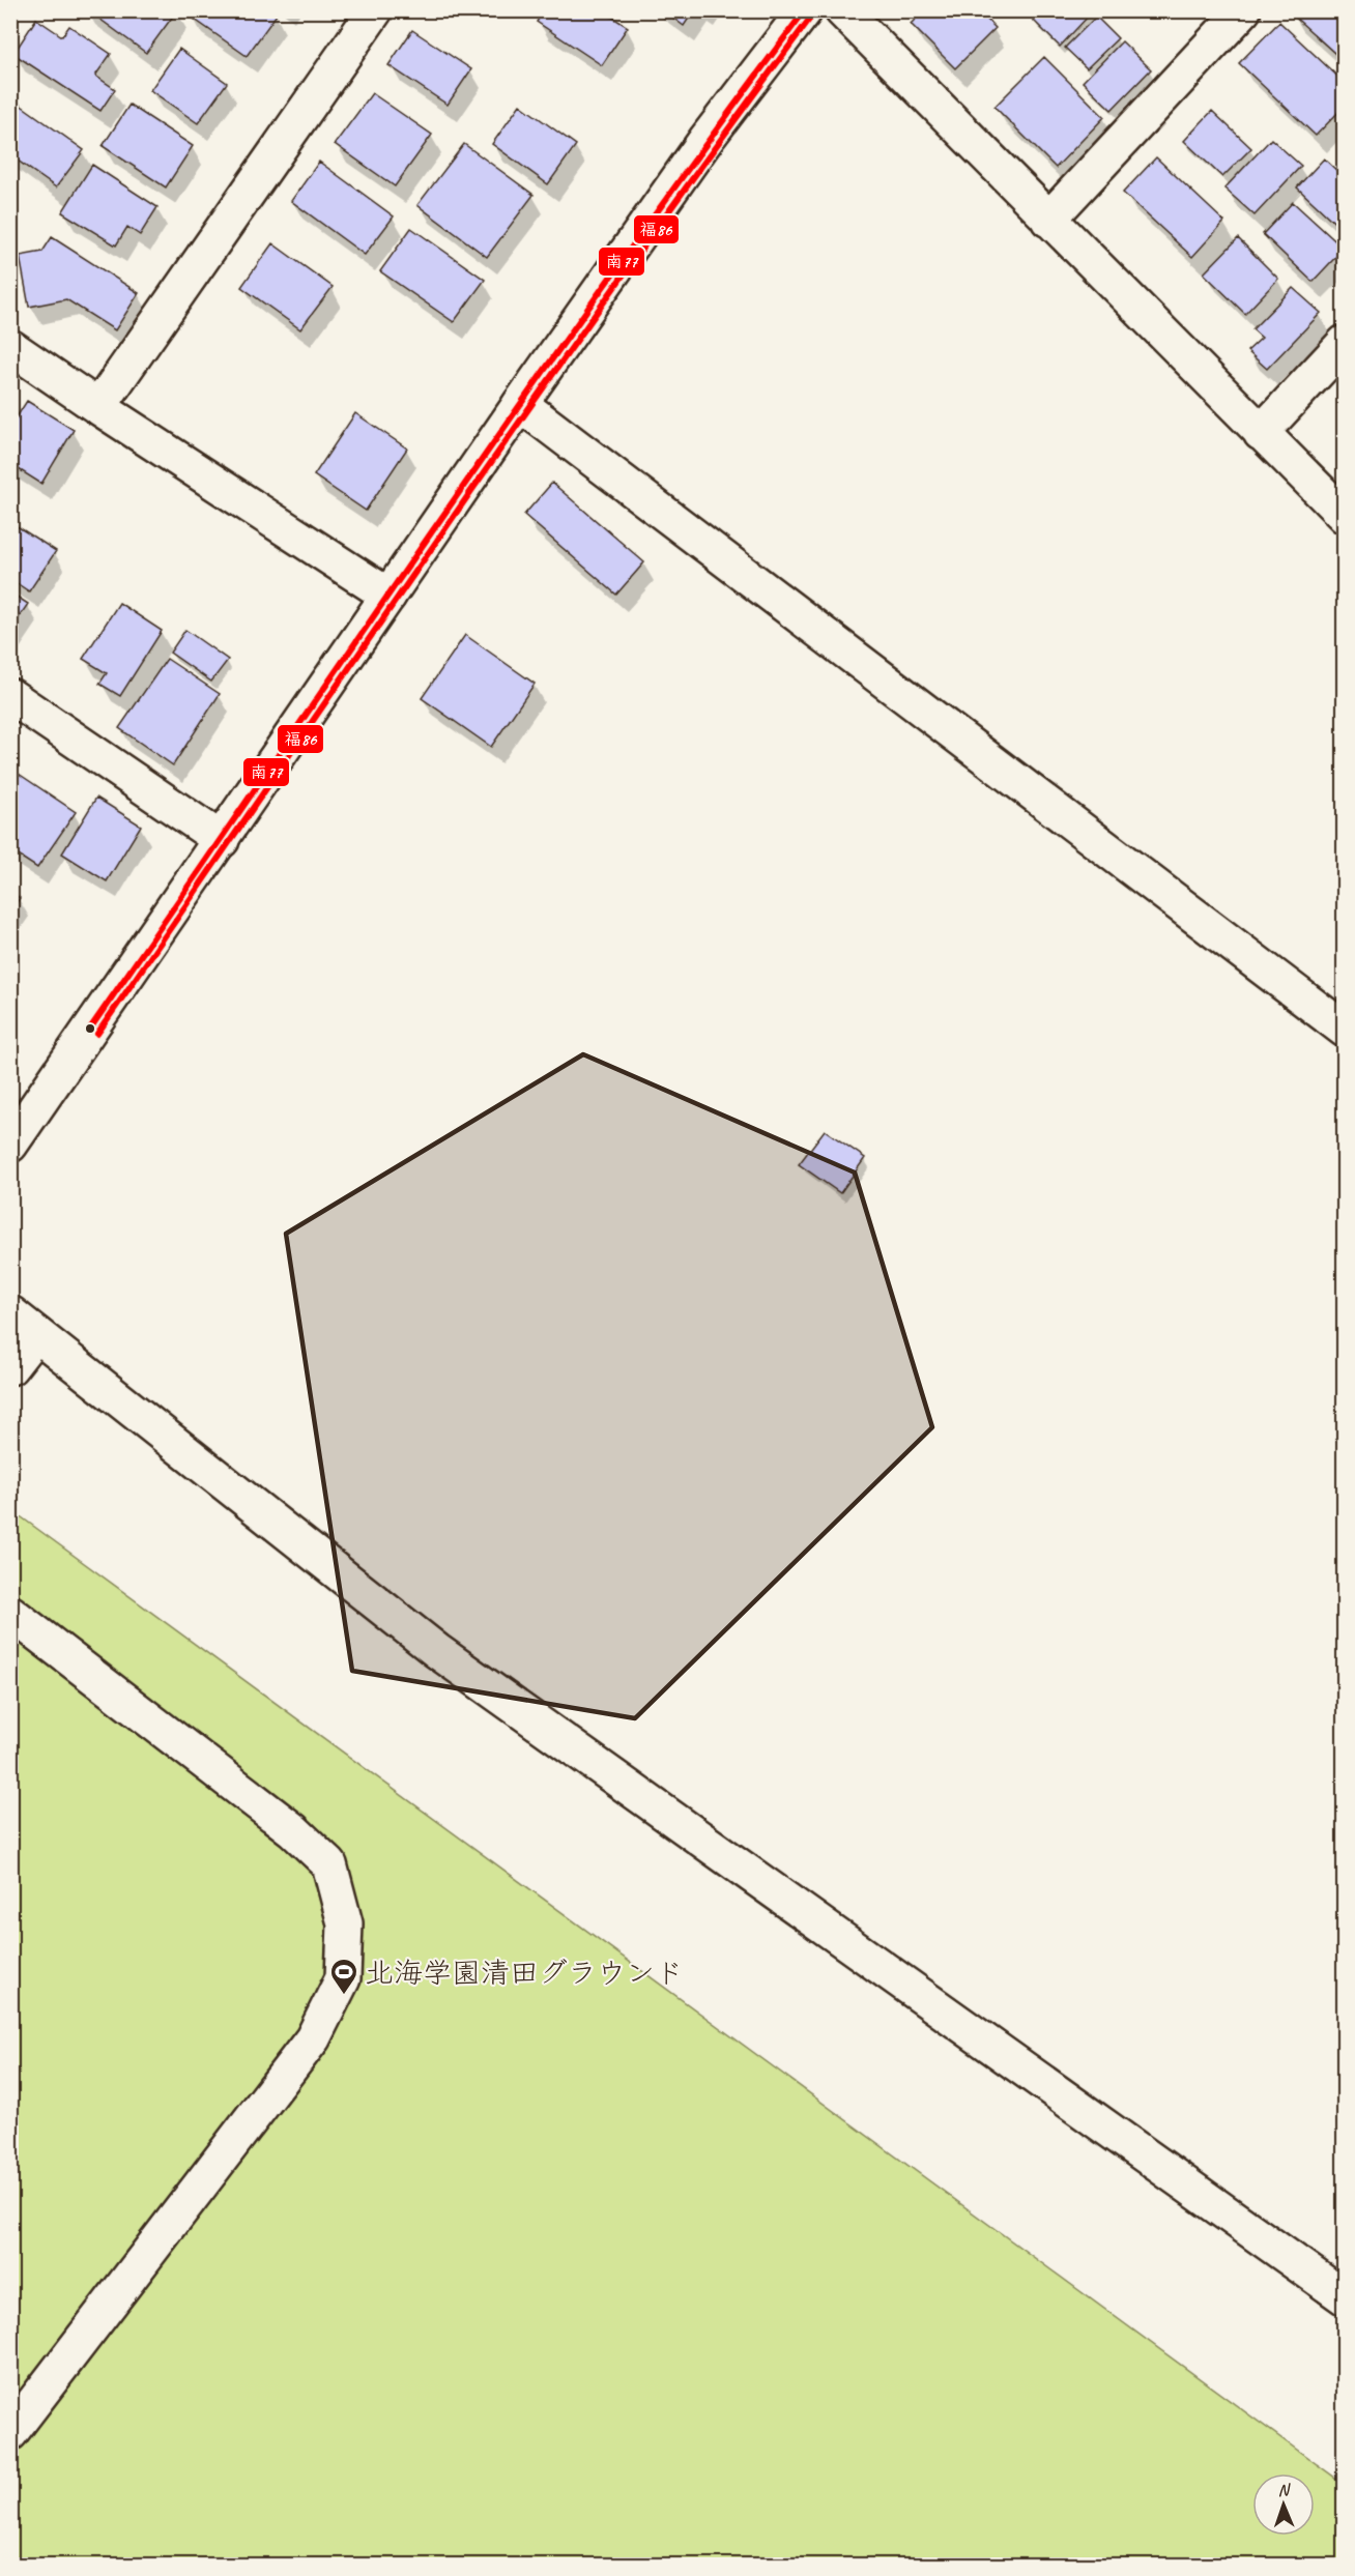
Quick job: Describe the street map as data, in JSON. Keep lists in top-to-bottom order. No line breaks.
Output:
{"places":{"sports":["北海学園清田グラウンド"]},"lines":["transit line 南77","transit line 福86"],"north":"top"}
